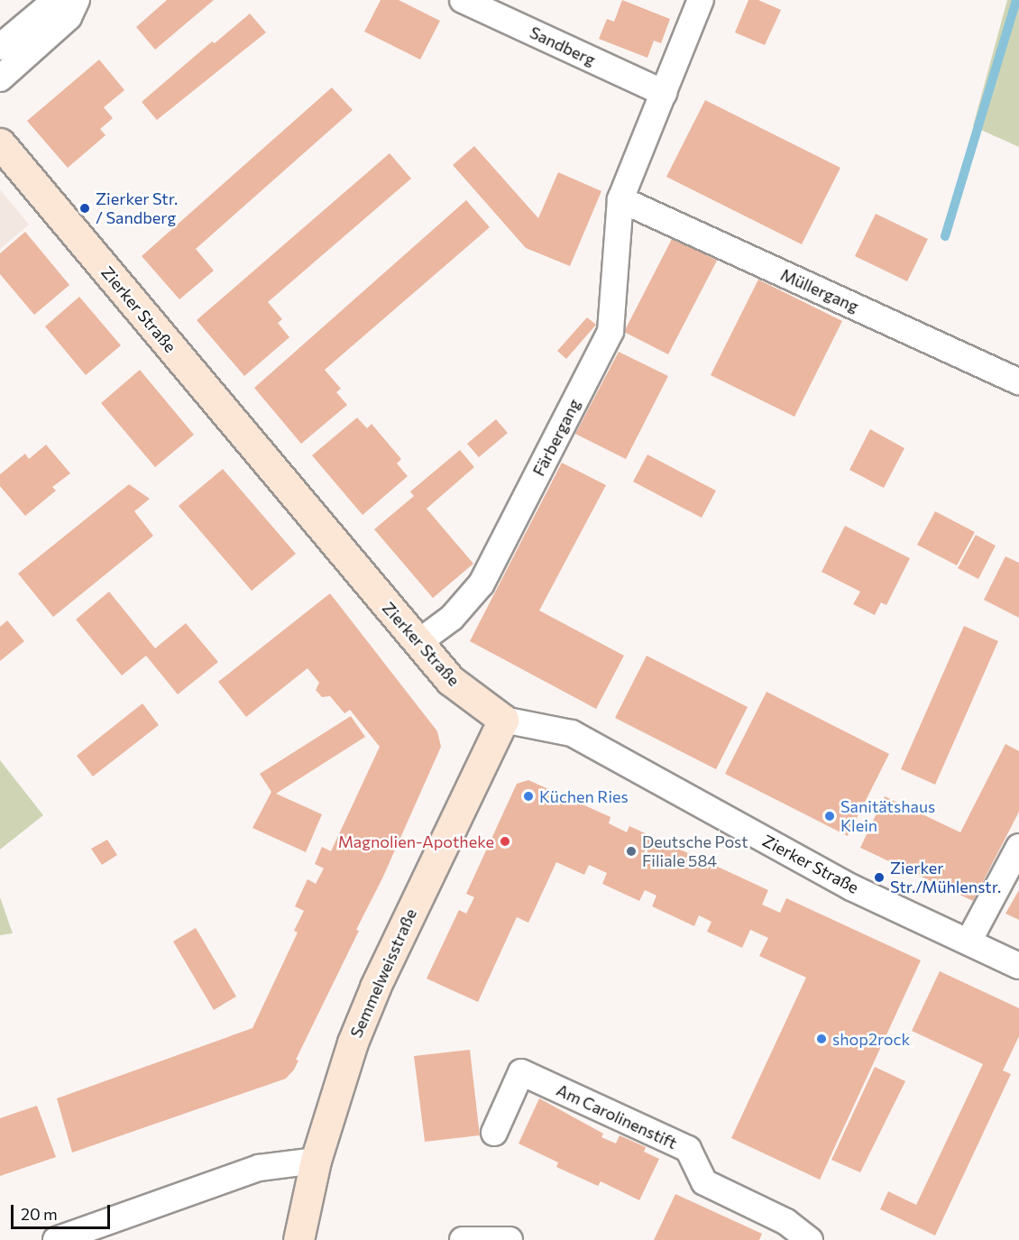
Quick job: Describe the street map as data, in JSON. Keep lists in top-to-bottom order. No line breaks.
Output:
{"streets":{"main road":["Zierker Straße","Semmelweisstraße"],"street":["Sandberg","Müllergang","Färbergang","Am Carolinenstift"]},"crossings":[["Müllergang","Färbergang"],["Zierker Straße","Färbergang"],["Zierker Straße","Semmelweisstraße"]],"places":["Zierker Str. / Sandberg","Küchen Ries","Sanitätshaus Klein","Magnolien-Apotheke","Deutsche Post Filiale 584","Zierker Str./Mühlenstr.","shop2rock"],"scale_bar":"20 m"}
